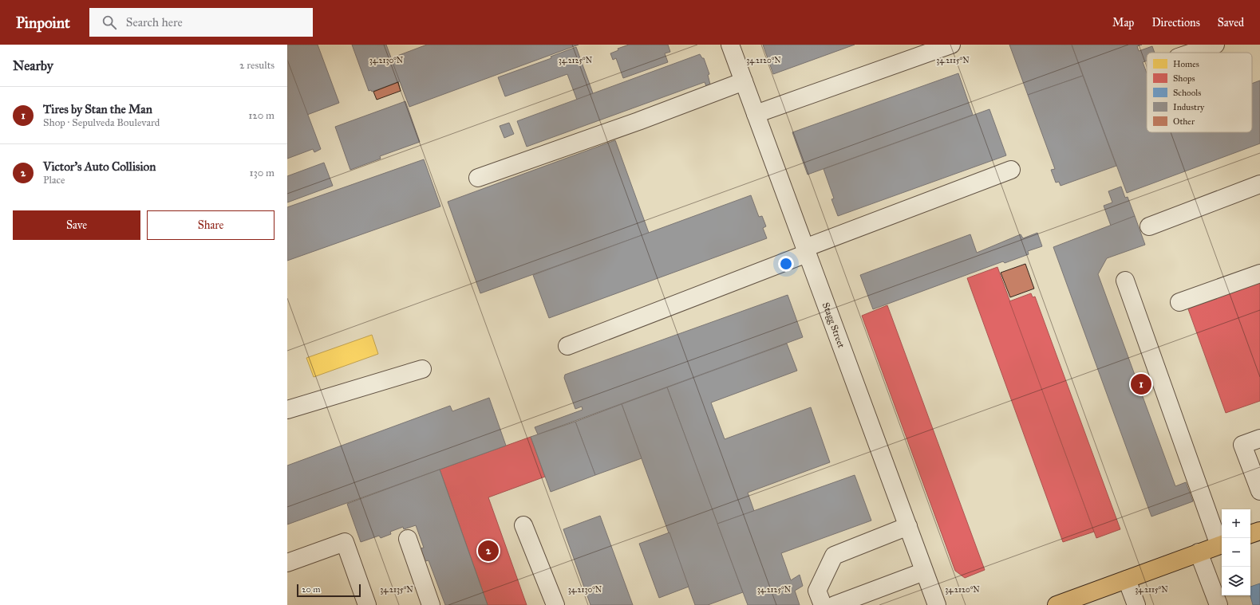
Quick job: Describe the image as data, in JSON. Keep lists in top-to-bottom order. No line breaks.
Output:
{"streets":{"street":["Stagg Street"]},"legend":["Homes","Shops","Schools","Industry","Other"],"scale_bar":"20 m","page":{"header":"Pinpoint","search":"Search here","nav":["Map","Directions","Saved"],"heading":["Nearby","2 results"],"list":[{"mark":"1","name":"Tires by Stan the Man","note":"Shop · Sepulveda Boulevard","value":"120 m"},{"mark":"2","name":"Victor's Auto Collision","note":"Place","value":"130 m"}],"buttons":["Save","Share"],"pins":["1","2"],"map_buttons":["+","−"],"scale":"20 m"},"coordinates":["34.2130°N","34.2125°N","34.2120°N","34.2115°N","34.2135°N"]}
